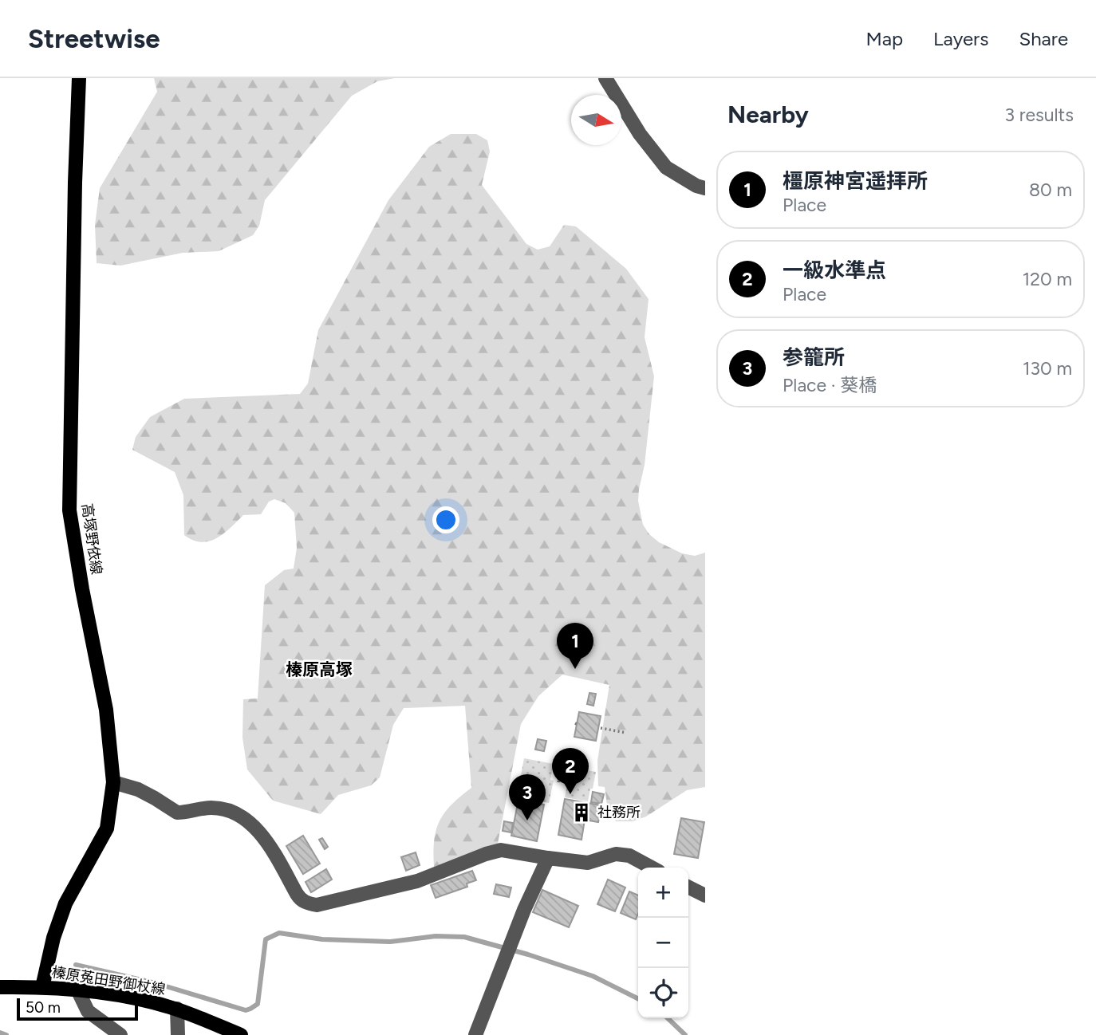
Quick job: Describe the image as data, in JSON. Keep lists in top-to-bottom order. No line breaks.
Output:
{"streets":{"main road":["高塚野依線","榛原菟田野御杖線"]},"crossings":[["高塚野依線","榛原菟田野御杖線"]],"districts":["榛原高塚"],"places":{"building":["社務所"]},"scale_bar":"50 m","north":"right","page":{"header":"Streetwise","nav":["Map","Layers","Share"],"heading":["Nearby","3 results"],"list":[{"mark":"1","name":"橿原神宮遥拝所","note":"Place","value":"80 m"},{"mark":"2","name":"一級水準点","note":"Place","value":"120 m"},{"mark":"3","name":"参籠所","note":"Place · 葵橋","value":"130 m"}],"pins":["1","2","3"],"map_buttons":["+","−"],"scale":"50 m"}}
